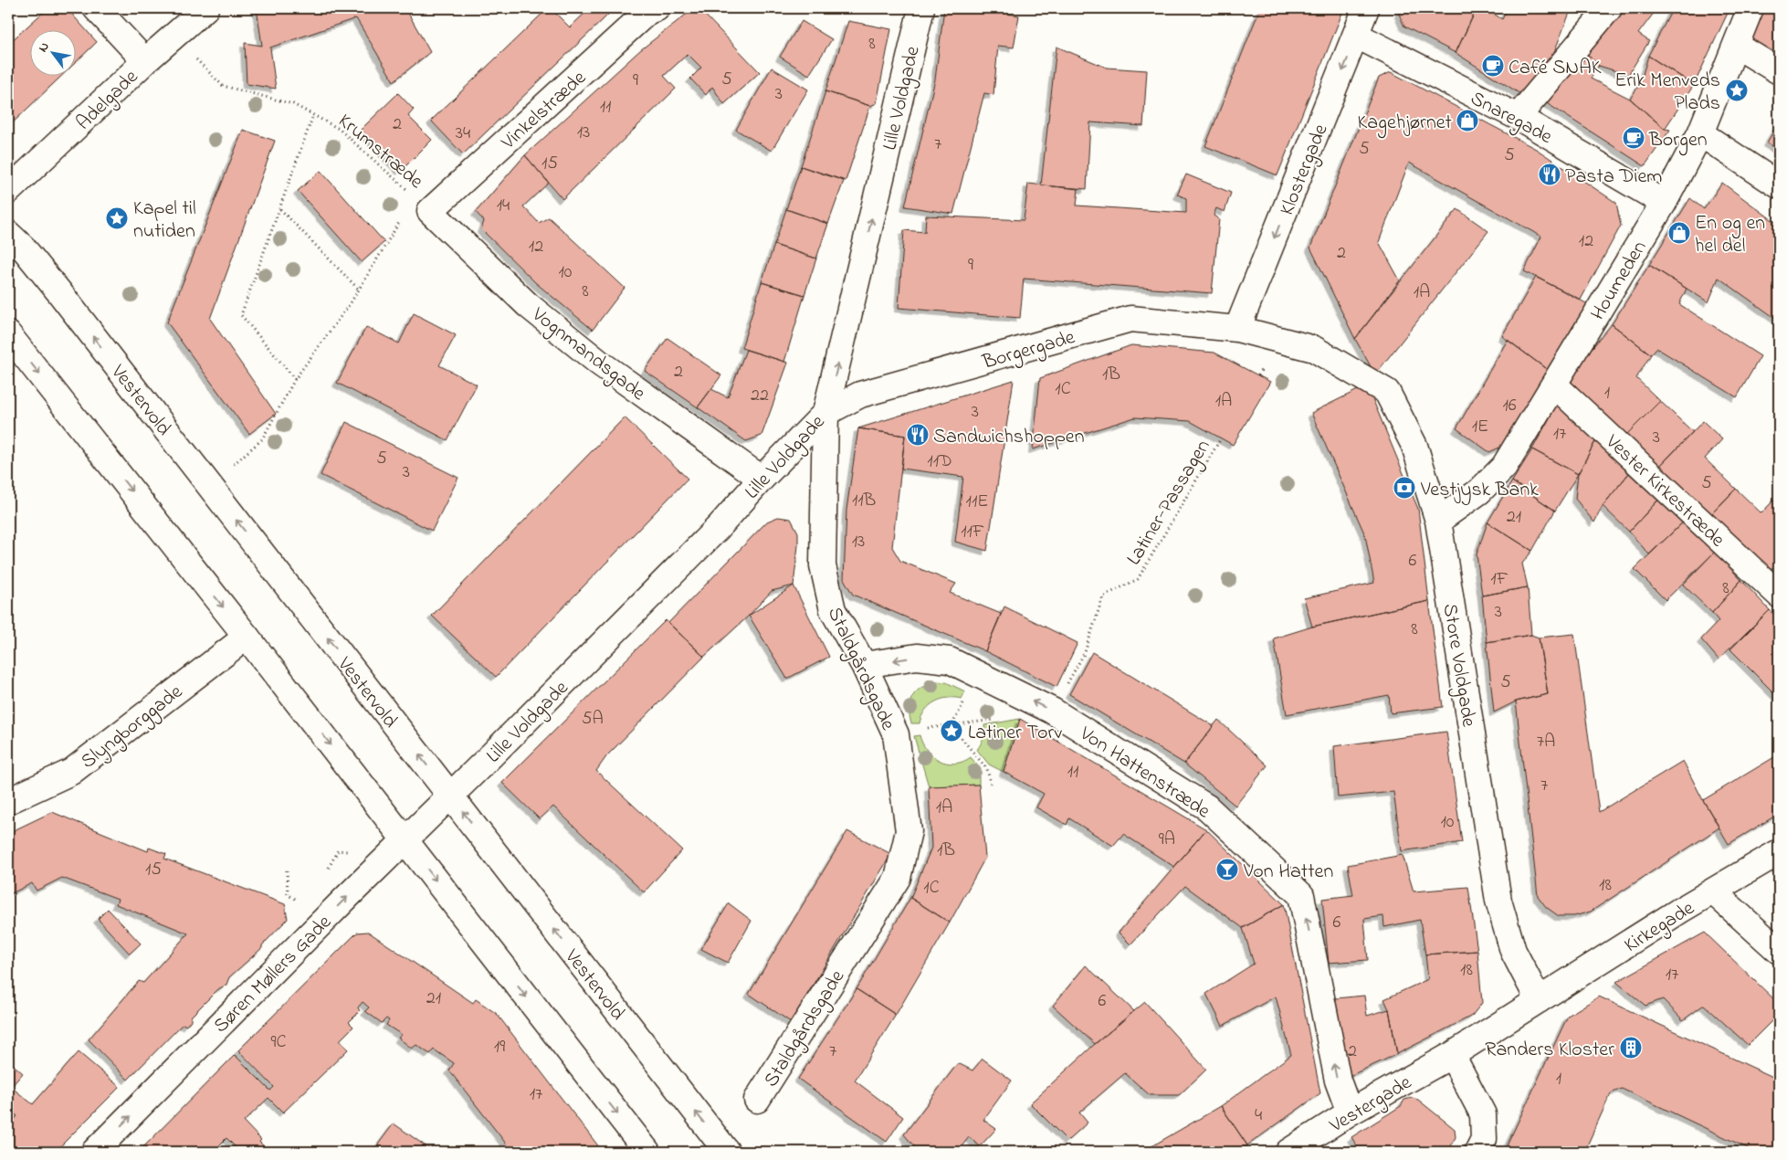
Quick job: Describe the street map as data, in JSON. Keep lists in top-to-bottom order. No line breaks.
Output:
{"streets":{"street":["Lille Voldgade","Adelgade","Vinkelstræde","Snaregade","Klostergade","Houmeden","Borgergade","Vognmandsgade","Vestervold","Vester Kirkestræde","Store Voldgade","Staldgårdsgade","Slyngborggade","Von Hattenstræde","Kirkegade","Søren Møllers Gade","Vestergade"],"path":["Krumstræde","Latiner-Passagen"]},"crossings":[["Lille Voldgade","Borgergade"],["Lille Voldgade","Vognmandsgade"],["Lille Voldgade","Vestervold"],["Lille Voldgade","Staldgårdsgade"],["Lille Voldgade","Søren Møllers Gade"],["Adelgade","Krumstræde"],["Vinkelstræde","Krumstræde"],["Vinkelstræde","Vognmandsgade"],["Snaregade","Klostergade"],["Snaregade","Houmeden"],["Krumstræde","Vognmandsgade"],["Klostergade","Borgergade"],["Klostergade","Store Voldgade"],["Houmeden","Vester Kirkestræde"],["Houmeden","Store Voldgade"],["Borgergade","Store Voldgade"],["Borgergade","Staldgårdsgade"],["Vestervold","Søren Møllers Gade"],["Latiner-Passagen","Von Hattenstræde"],["Store Voldgade","Kirkegade"],["Staldgårdsgade","Von Hattenstræde"],["Von Hattenstræde","Vestergade"]],"one_way":["Lille Voldgade","Klostergade","Von Hattenstræde","Søren Møllers Gade"],"places":{"cafe":["Café SNAK","Borgen"],"place":["Erik Menveds Plads","Kapel til nutiden","Latiner Torv"],"shop":["Kagehjørnet","En og en hel del"],"restaurant":["Pasta Diem","Sandwichshoppen"],"bank":["Vestjysk Bank"],"bar":["Von Hatten"],"building":["Randers Kloster"]},"house_numbers":["8","5","9","3","11","2","13","34","7","5","5","15","14","12","12","2","9","10","8","1A","2","1B","1C","1","22","1A","16","3","1E","17","3","5","11D","3","5","11B","11E","21","11F","13","6","1F","8","3","8","5","5A","7A","11","7","1A","10","9A","1B","15","18","1C","6","18","17","21","6","9C","19","7","2","1","17","4"],"north":"top left"}
